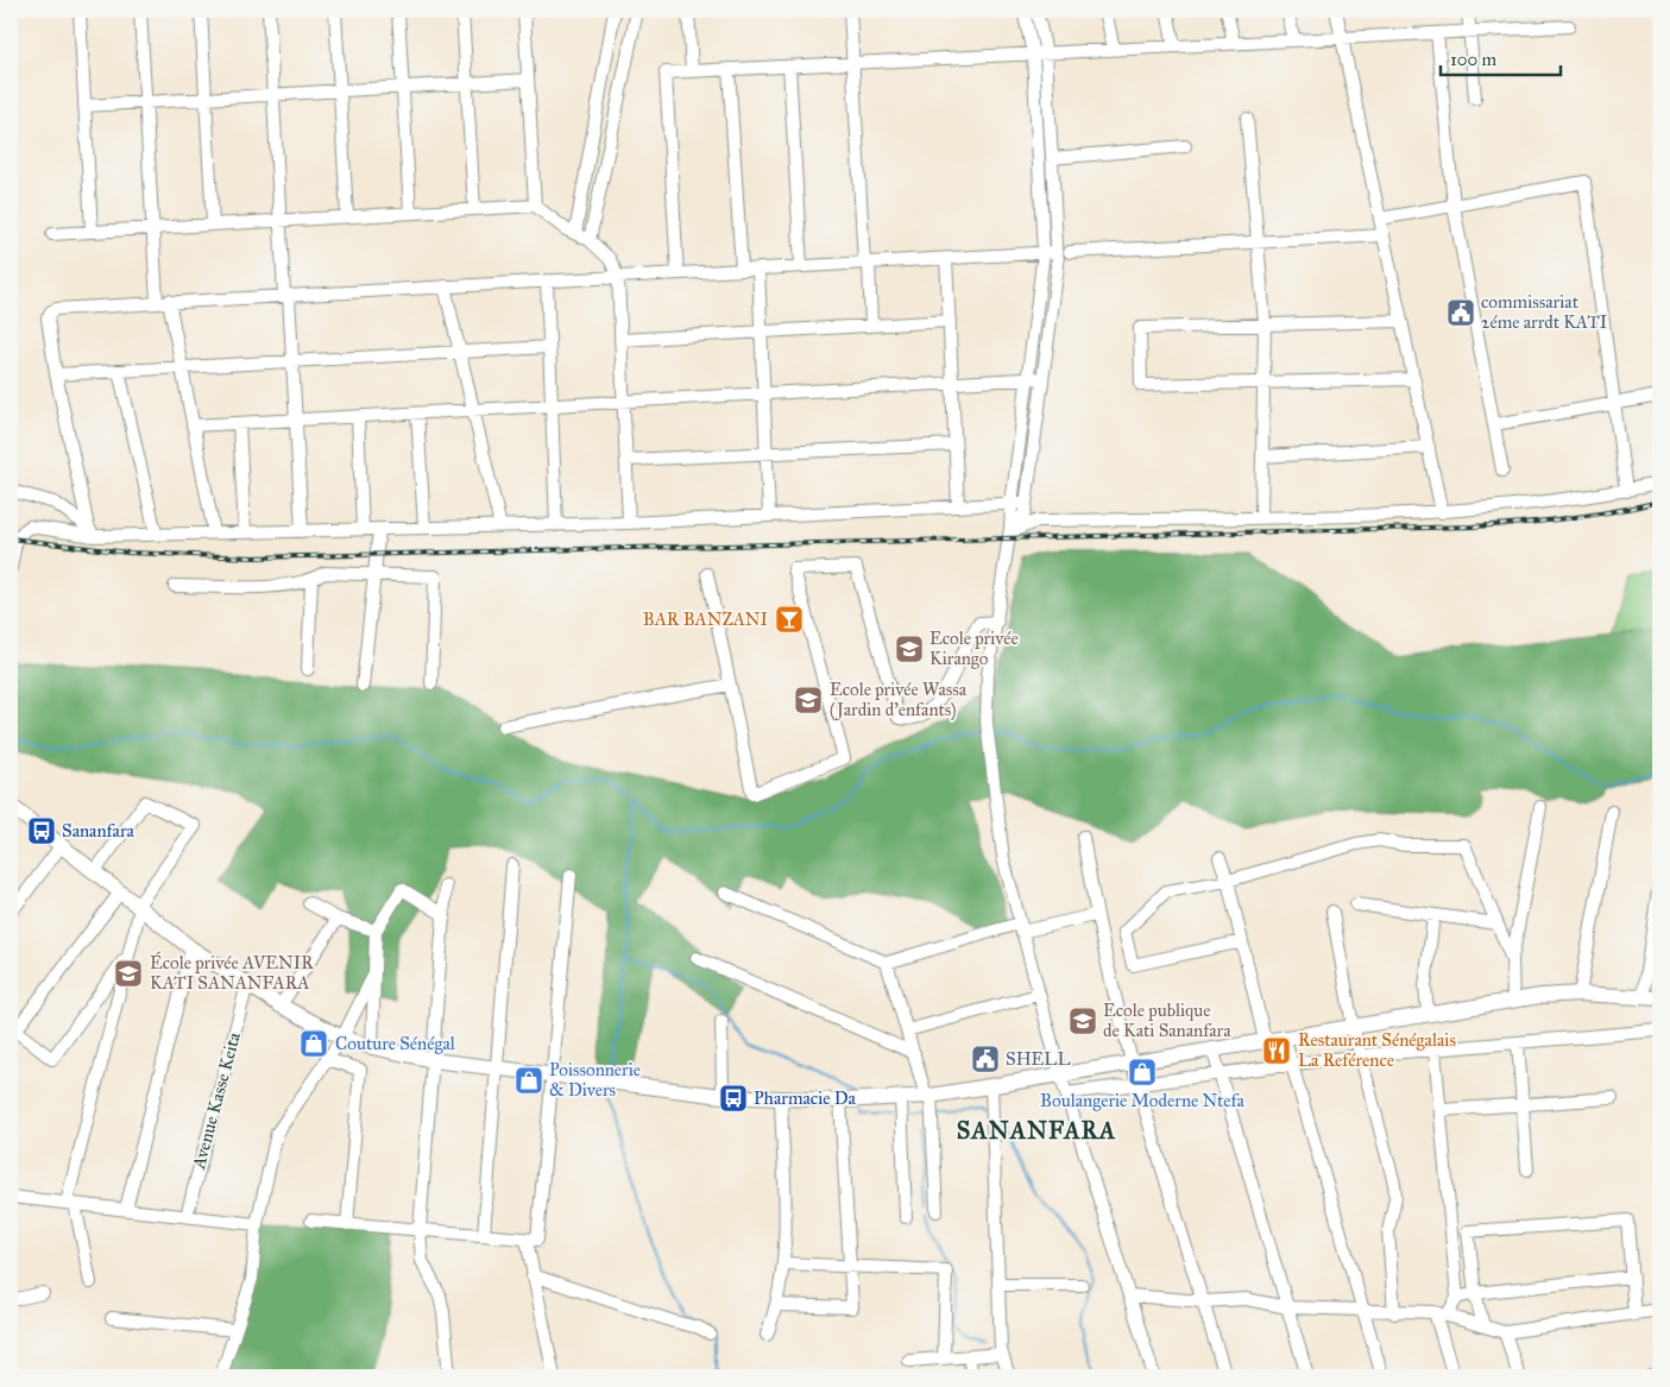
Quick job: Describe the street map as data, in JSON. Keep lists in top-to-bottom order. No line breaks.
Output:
{"streets":{"street":["Avenue Kasse Keita"]},"districts":["SANANFARA"],"places":{"public building":["commissariat 2éme arrdt KATI","SHELL"],"bar":["BAR BANZANI"],"school or university":["Ecole privée Kirango","Ecole privée Wassa (Jardin d'enfants)","École privée AVENIR KATI SANANFARA","Ecole publique de Kati Sananfara"],"bus stop":["Sananfara","Pharmacie Da"],"shop":["Couture Sénégal","Boulangerie Moderne Ntefa","Poissonnerie & Divers"],"restaurant":["Restaurant Sénégalais La Reférence"]},"scale_bar":"100 m"}
